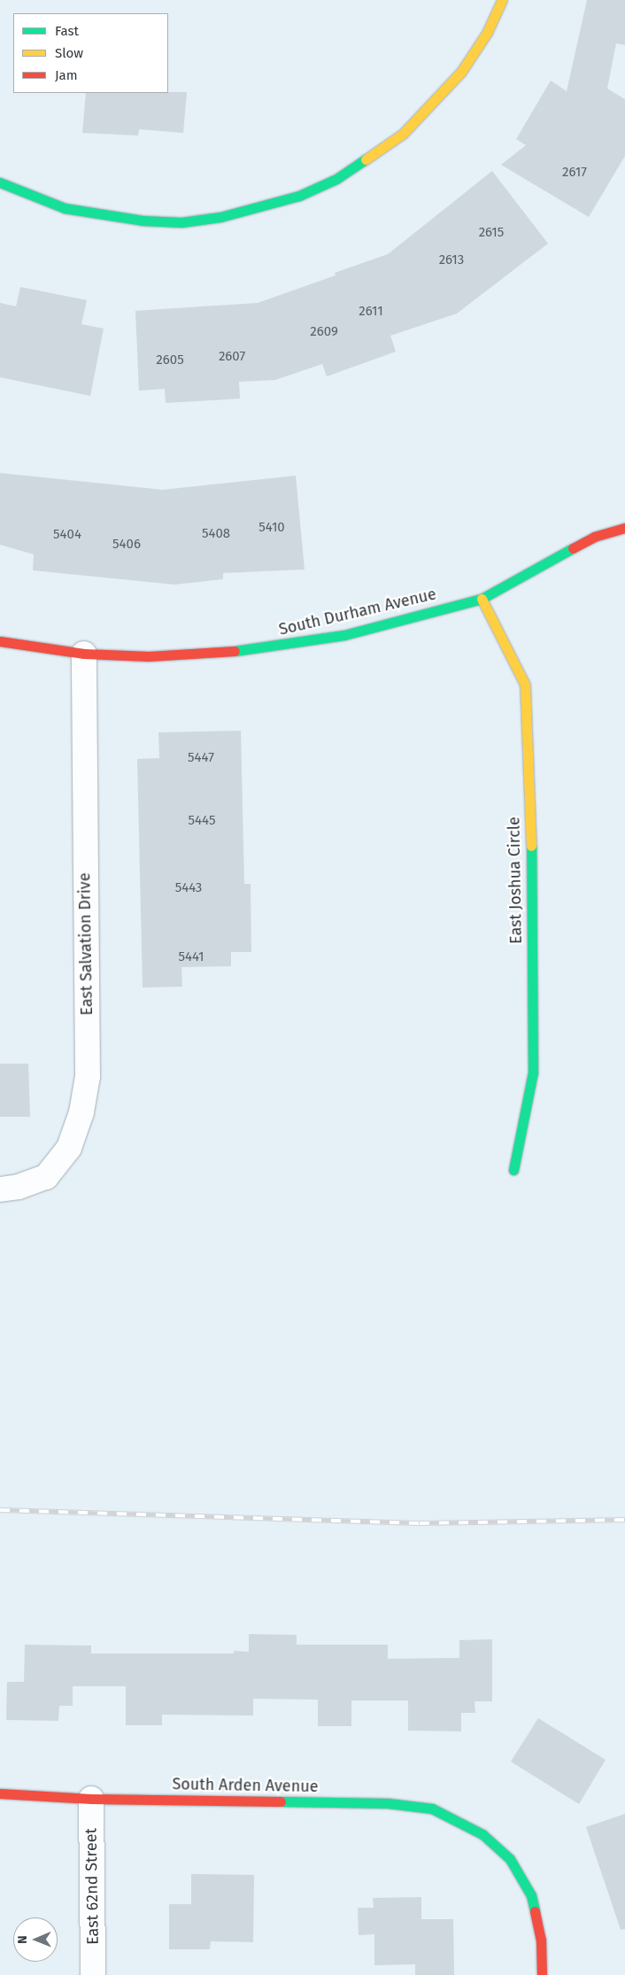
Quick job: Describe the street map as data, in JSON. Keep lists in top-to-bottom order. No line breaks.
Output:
{"streets":{"street":["South Durham Avenue","East Joshua Circle","East Salvation Drive","South Arden Avenue","East 62nd Street"]},"crossings":[["South Durham Avenue","East Joshua Circle"],["South Durham Avenue","East Salvation Drive"],["South Arden Avenue","East 62nd Street"]],"house_numbers":["2617","2615","2613","2611","2609","2607","2605","5410","5408","5404","5406","5447","5445","5443","5441"],"legend":["Fast","Slow","Jam"],"north":"left"}
